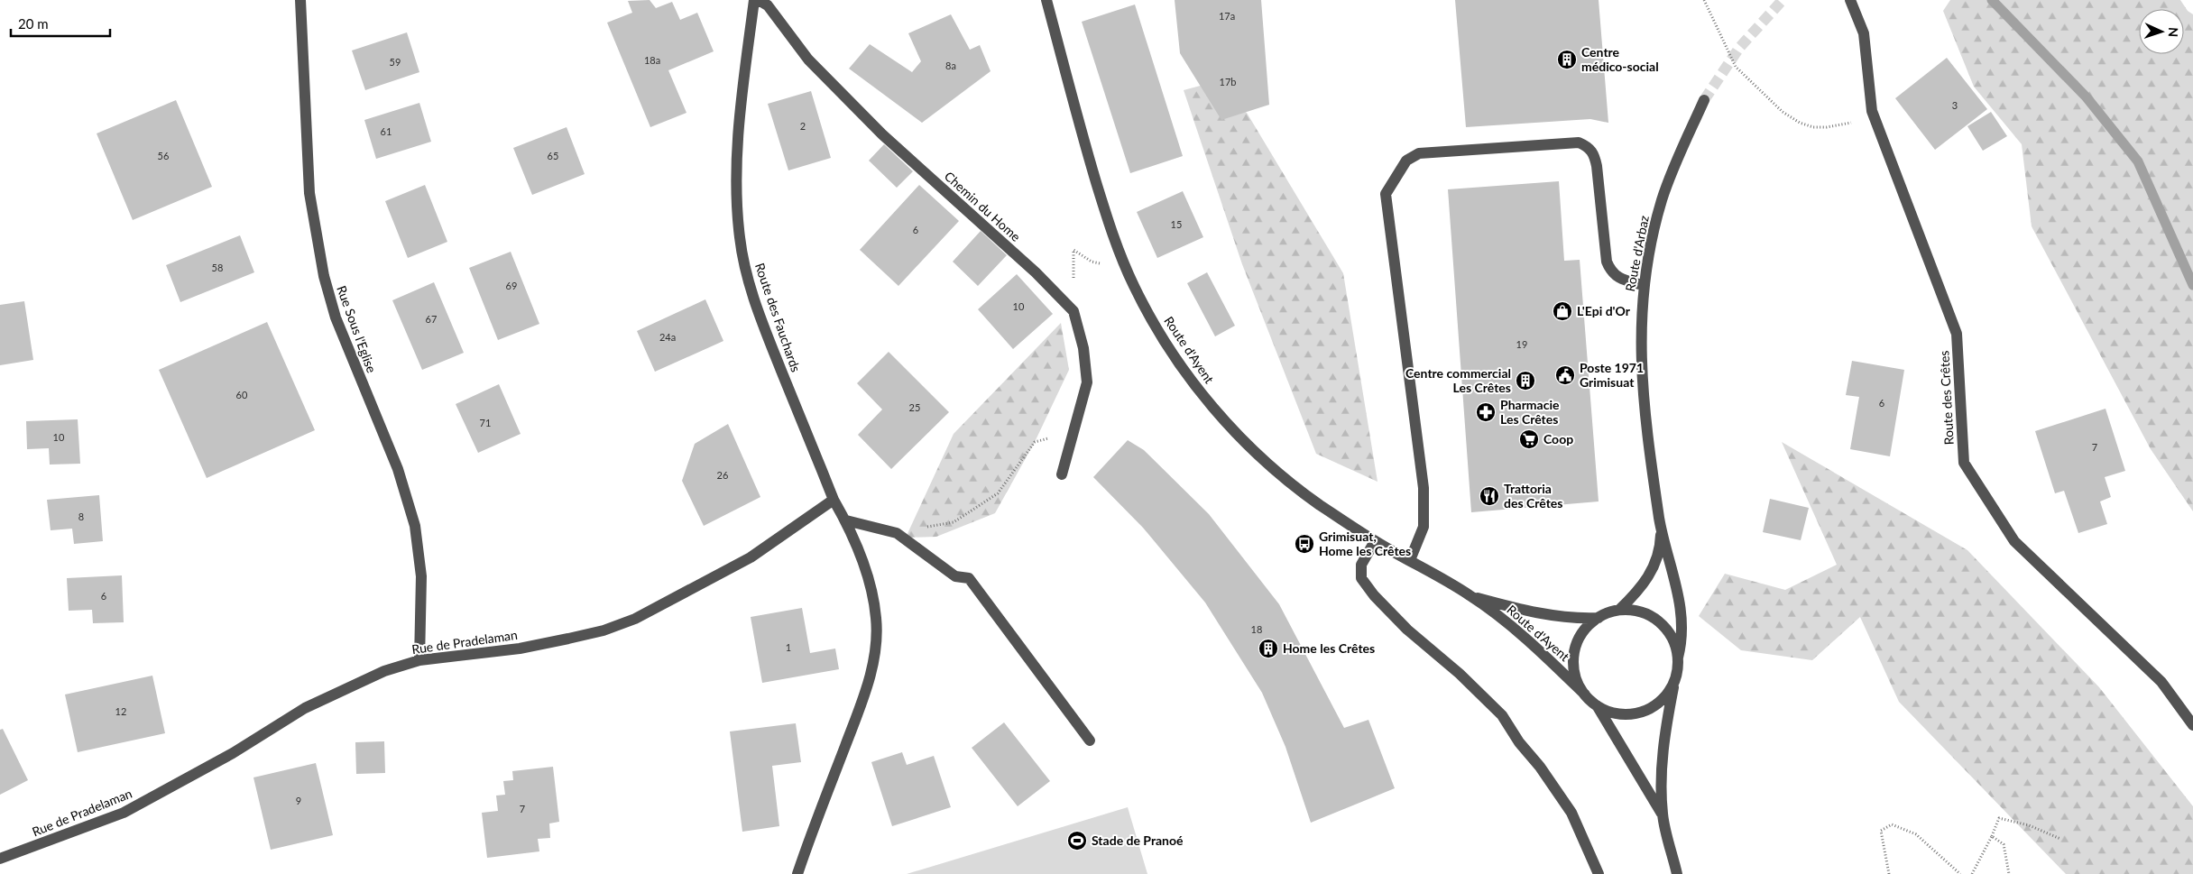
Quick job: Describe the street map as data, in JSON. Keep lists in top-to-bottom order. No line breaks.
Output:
{"streets":{"street":["Chemin du Home","Route d'Arbaz","Route des Fauchards","Rue Sous l'Eglise","Route d'Ayent","Route des Crêtes","Rue de Pradelaman"]},"crossings":[["Route d'Arbaz","Route d'Ayent"],["Route des Fauchards","Rue de Pradelaman"],["Rue Sous l'Eglise","Rue de Pradelaman"]],"places":{"building":["Centre médico-social","Centre commercial Les Crêtes","Home les Crêtes"],"shop":["L'Epi d'Or"],"public building":["Poste 1971 Grimisuat"],"pharmacy":["Pharmacie Les Crêtes"],"supermarket":["Coop"],"restaurant":["Trattoria des Crêtes"],"bus stop":["Grimisuat, Home les Crêtes"],"sports":["Stade de Pranoé"]},"house_numbers":["17a","18a","59","8a","17b","3","2","61","56","65","15","6","58","69","10","67","24a","19","60","6","25","71","10","7","26","8","6","18","1","12","9","7"],"scale_bar":"20 m","north":"right"}
